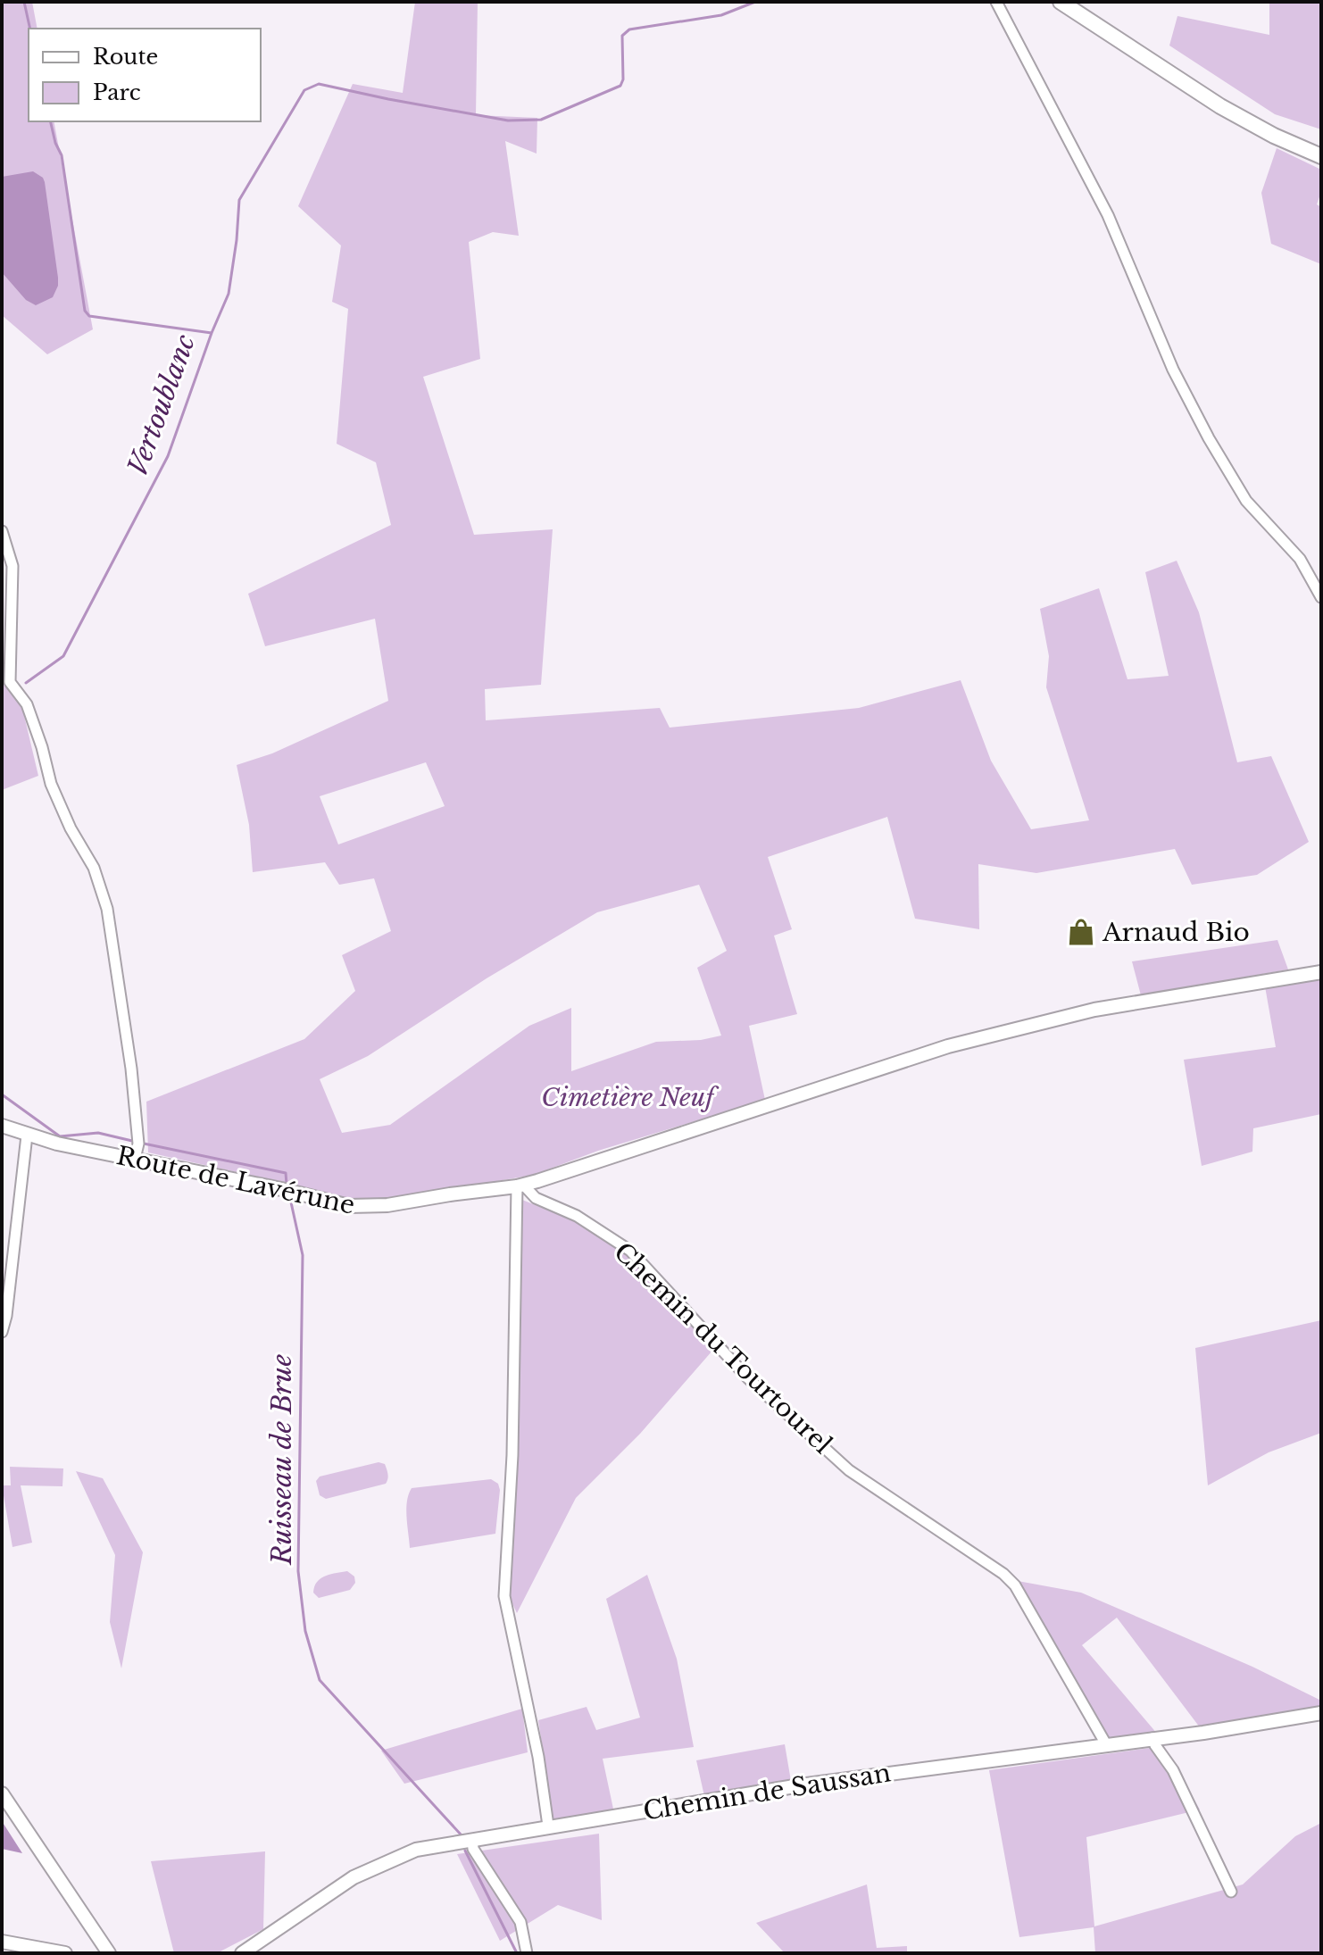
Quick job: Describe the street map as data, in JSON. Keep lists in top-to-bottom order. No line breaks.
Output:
{"streets":{"street":["Route de Lavérune","Chemin du Tourtourel","Chemin de Saussan"]},"crossings":[["Route de Lavérune","Chemin du Tourtourel"],["Chemin du Tourtourel","Chemin de Saussan"]],"water":["Vertoublanc","Ruisseau de Brue"],"parks":["Cimetière Neuf"],"places":{"shop":["Arnaud Bio"]},"legend":["Route","Parc"]}
